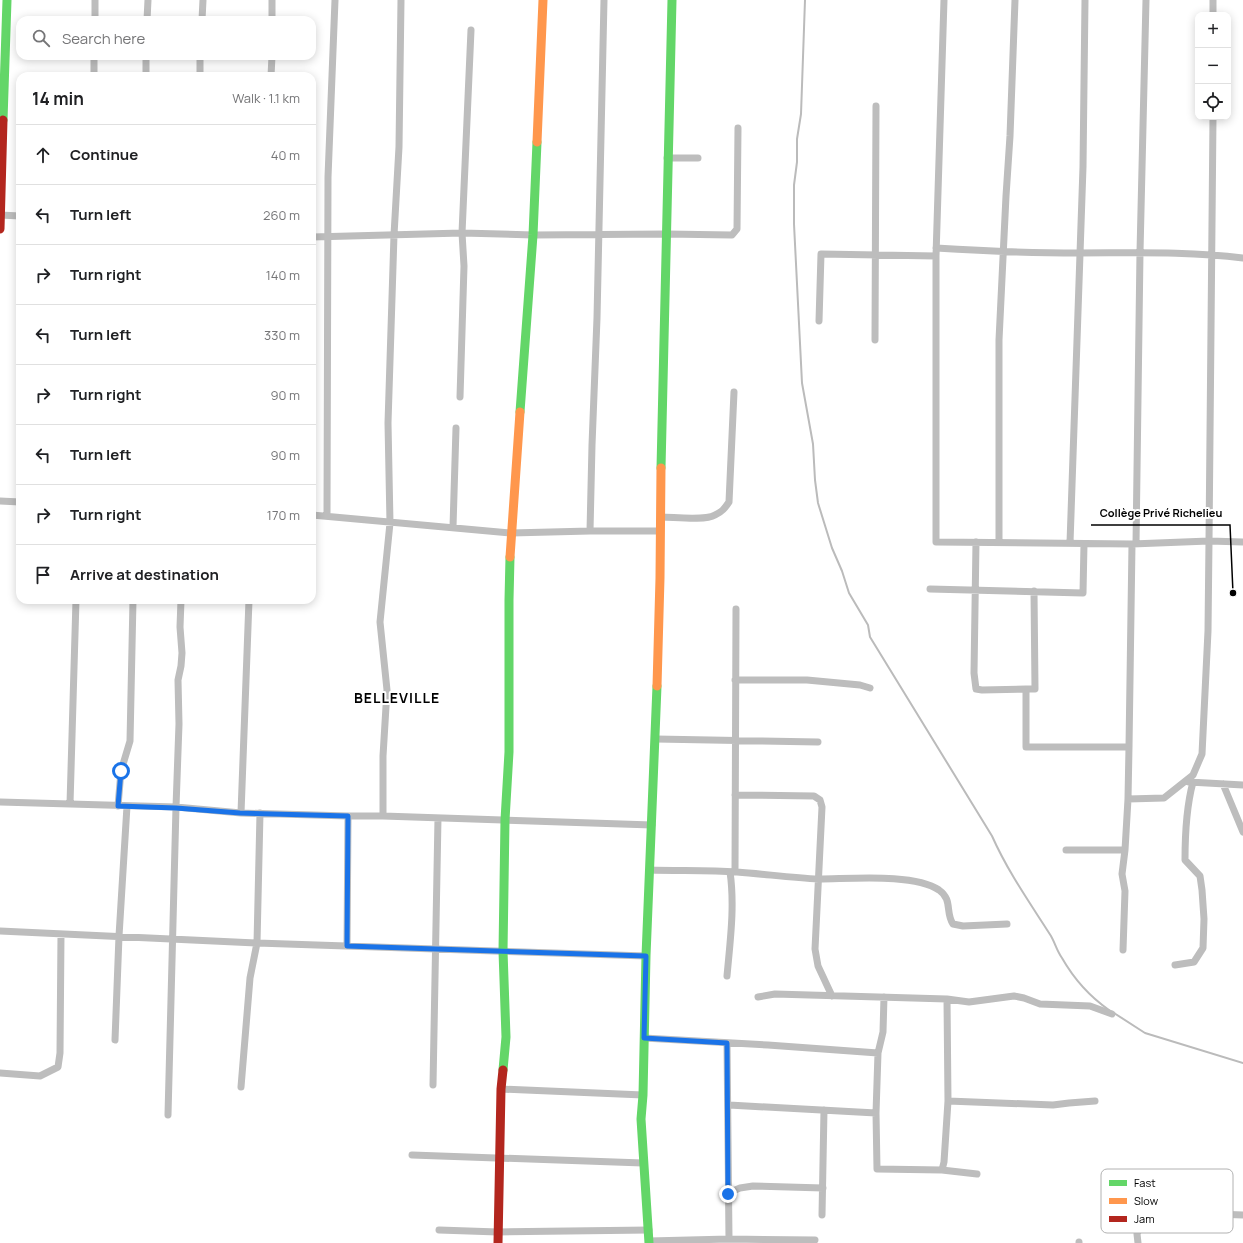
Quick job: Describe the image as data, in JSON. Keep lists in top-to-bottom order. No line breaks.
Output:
{"districts":["BELLEVILLE"],"places":["Collège Privé Richelieu"],"legend":["Fast","Slow","Jam"],"page":{"map_buttons":["+","−"],"search":"Search here","heading":["14 min","Walk · 1.1 km"],"list":[["Continue","40 m"],["Turn left","260 m"],["Turn right","140 m"],["Turn left","330 m"],["Turn right","90 m"],["Turn left","90 m"],["Turn right","170 m"],"Arrive at destination"]}}
